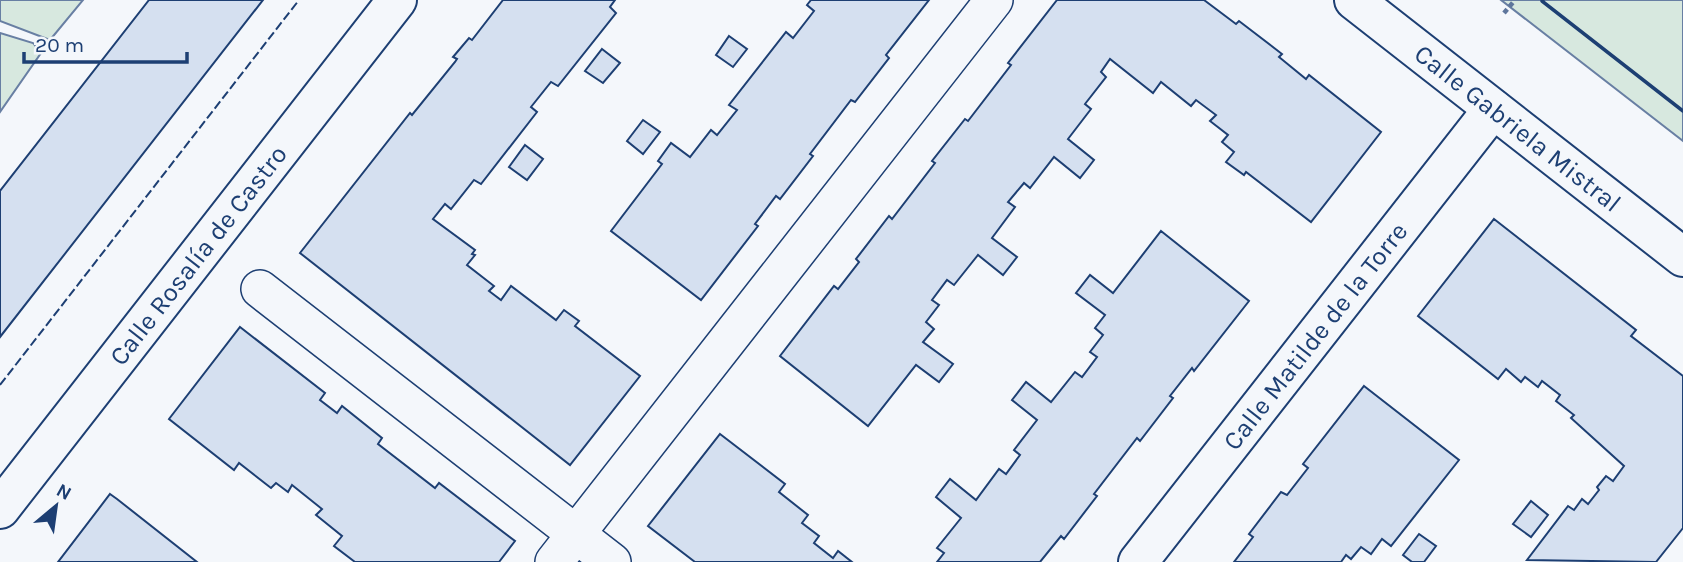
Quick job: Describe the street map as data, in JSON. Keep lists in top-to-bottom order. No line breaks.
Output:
{"streets":{"street":["Calle Gabriela Mistral","Calle Rosalía de Castro","Calle Matilde de la Torre"]},"crossings":[["Calle Gabriela Mistral","Calle Matilde de la Torre"]],"scale_bar":"20 m","north":"top right"}
